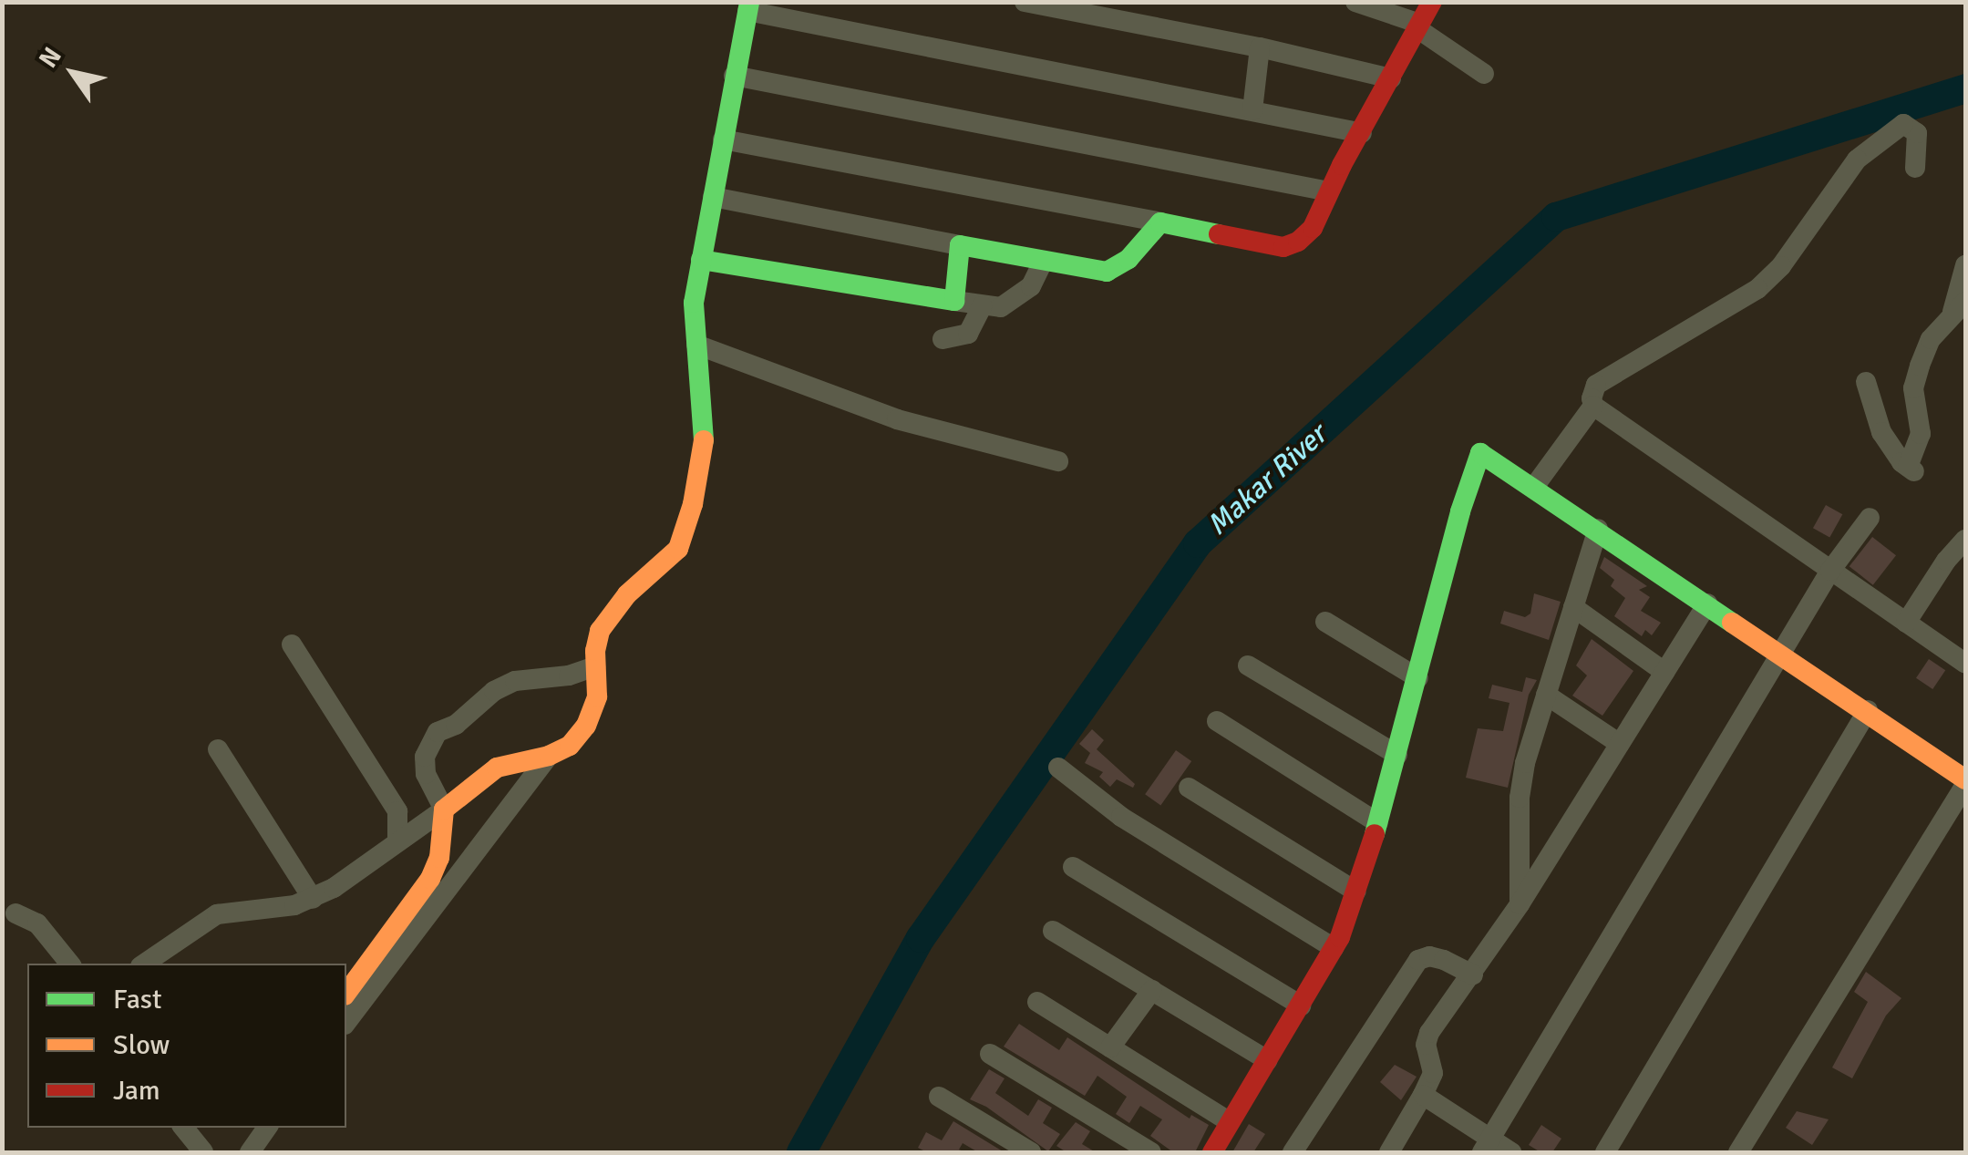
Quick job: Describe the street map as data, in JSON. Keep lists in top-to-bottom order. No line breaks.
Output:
{"water":["Makar River"],"legend":["Fast","Slow","Jam"],"north":"top left"}
